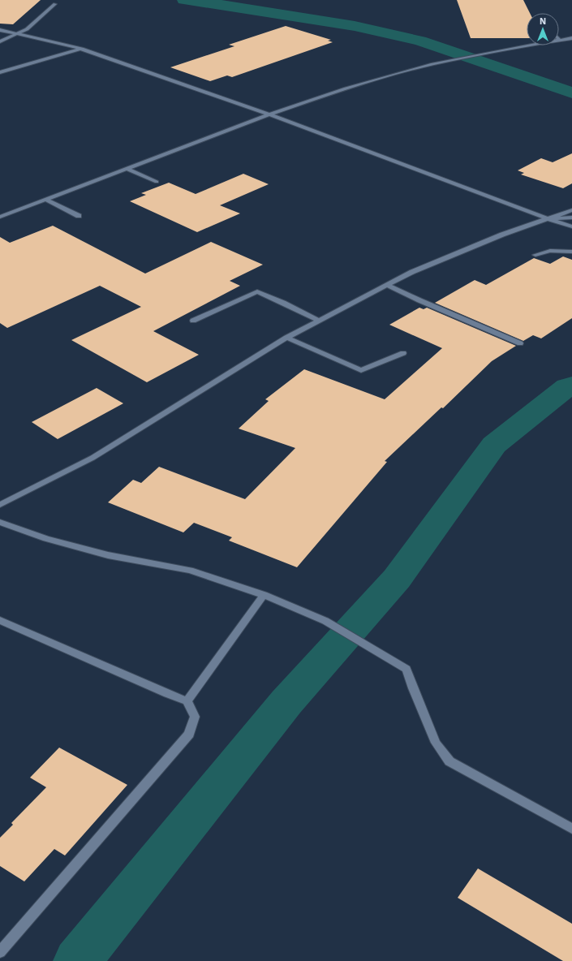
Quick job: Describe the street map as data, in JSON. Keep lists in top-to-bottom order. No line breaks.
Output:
{"north":"top"}
